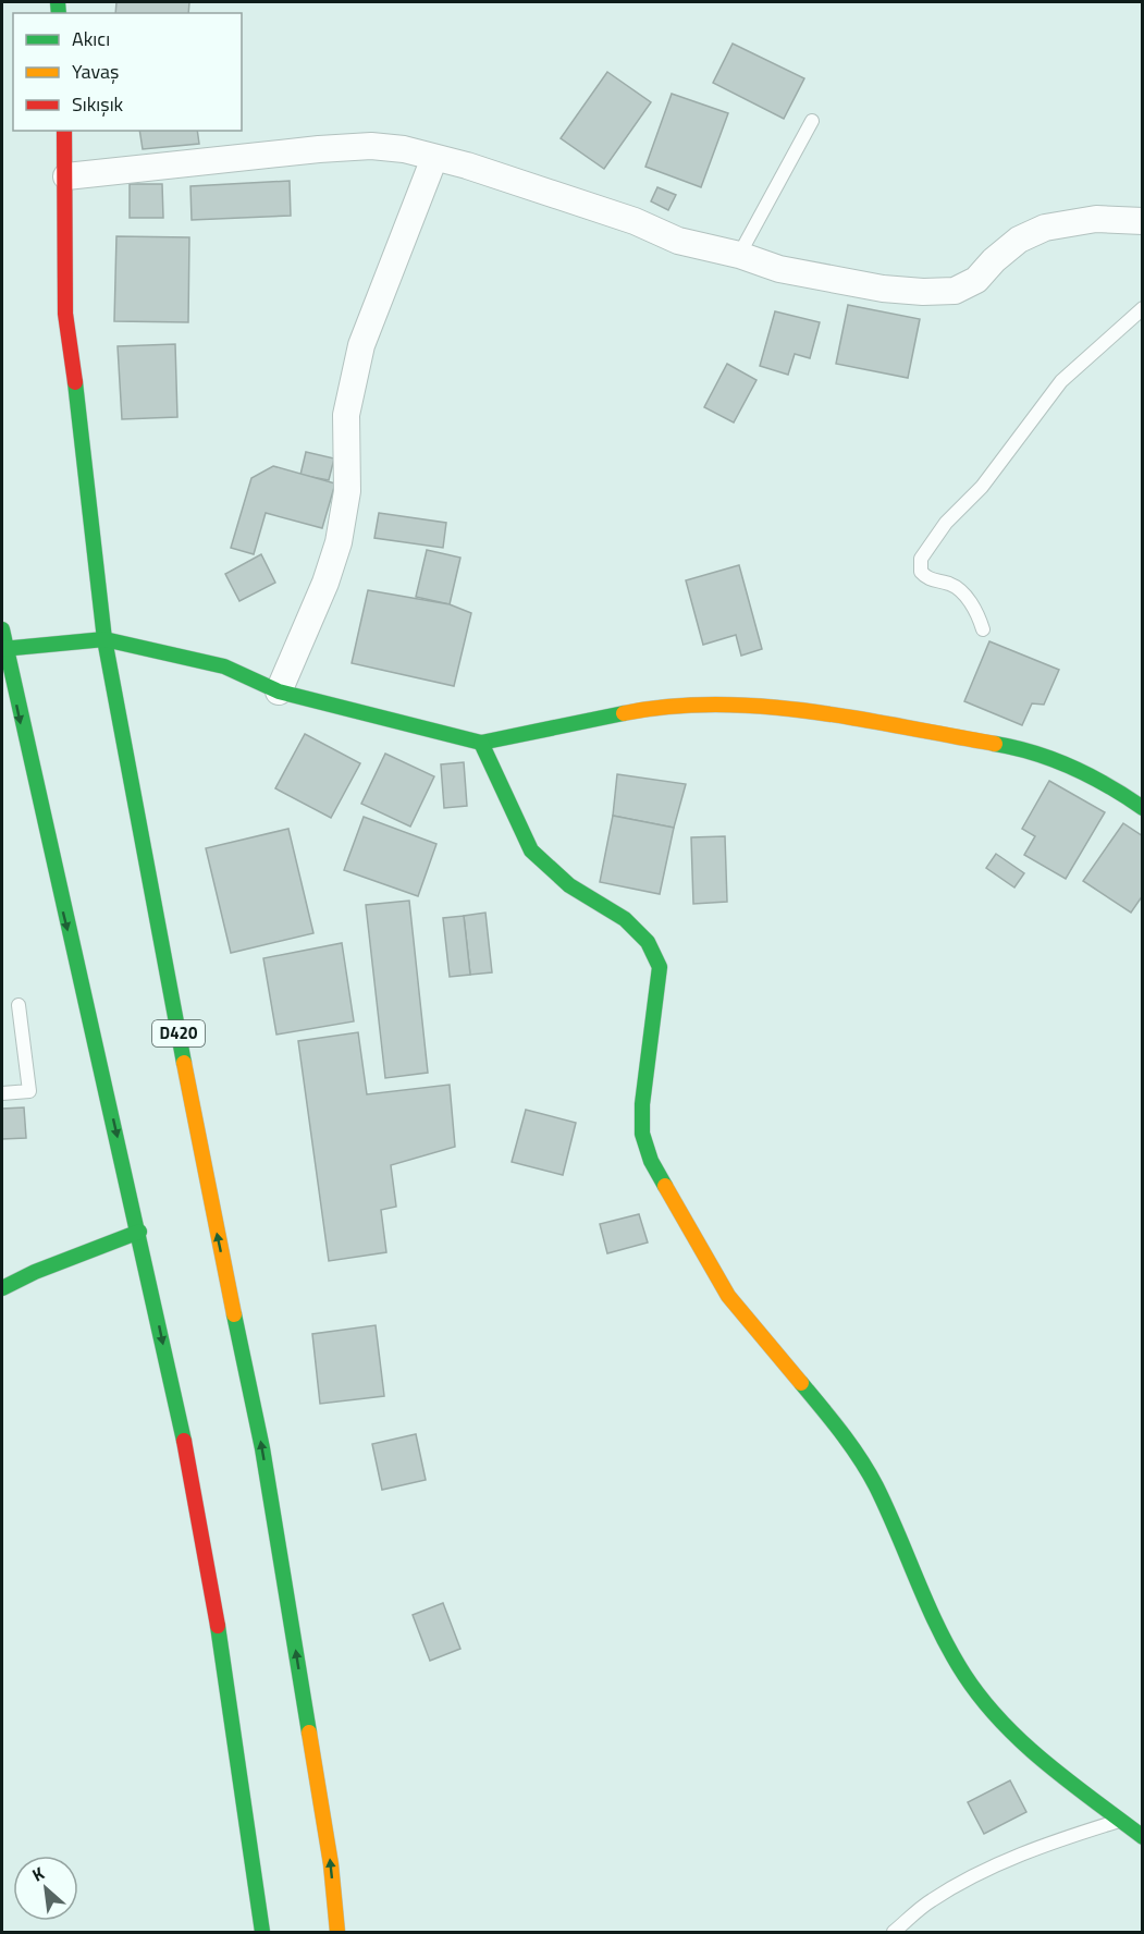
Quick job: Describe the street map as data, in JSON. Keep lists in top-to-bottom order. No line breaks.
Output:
{"streets":{"main road":["D420"]},"legend":["Akıcı","Yavaş","Sıkışık"],"north":"top left"}
